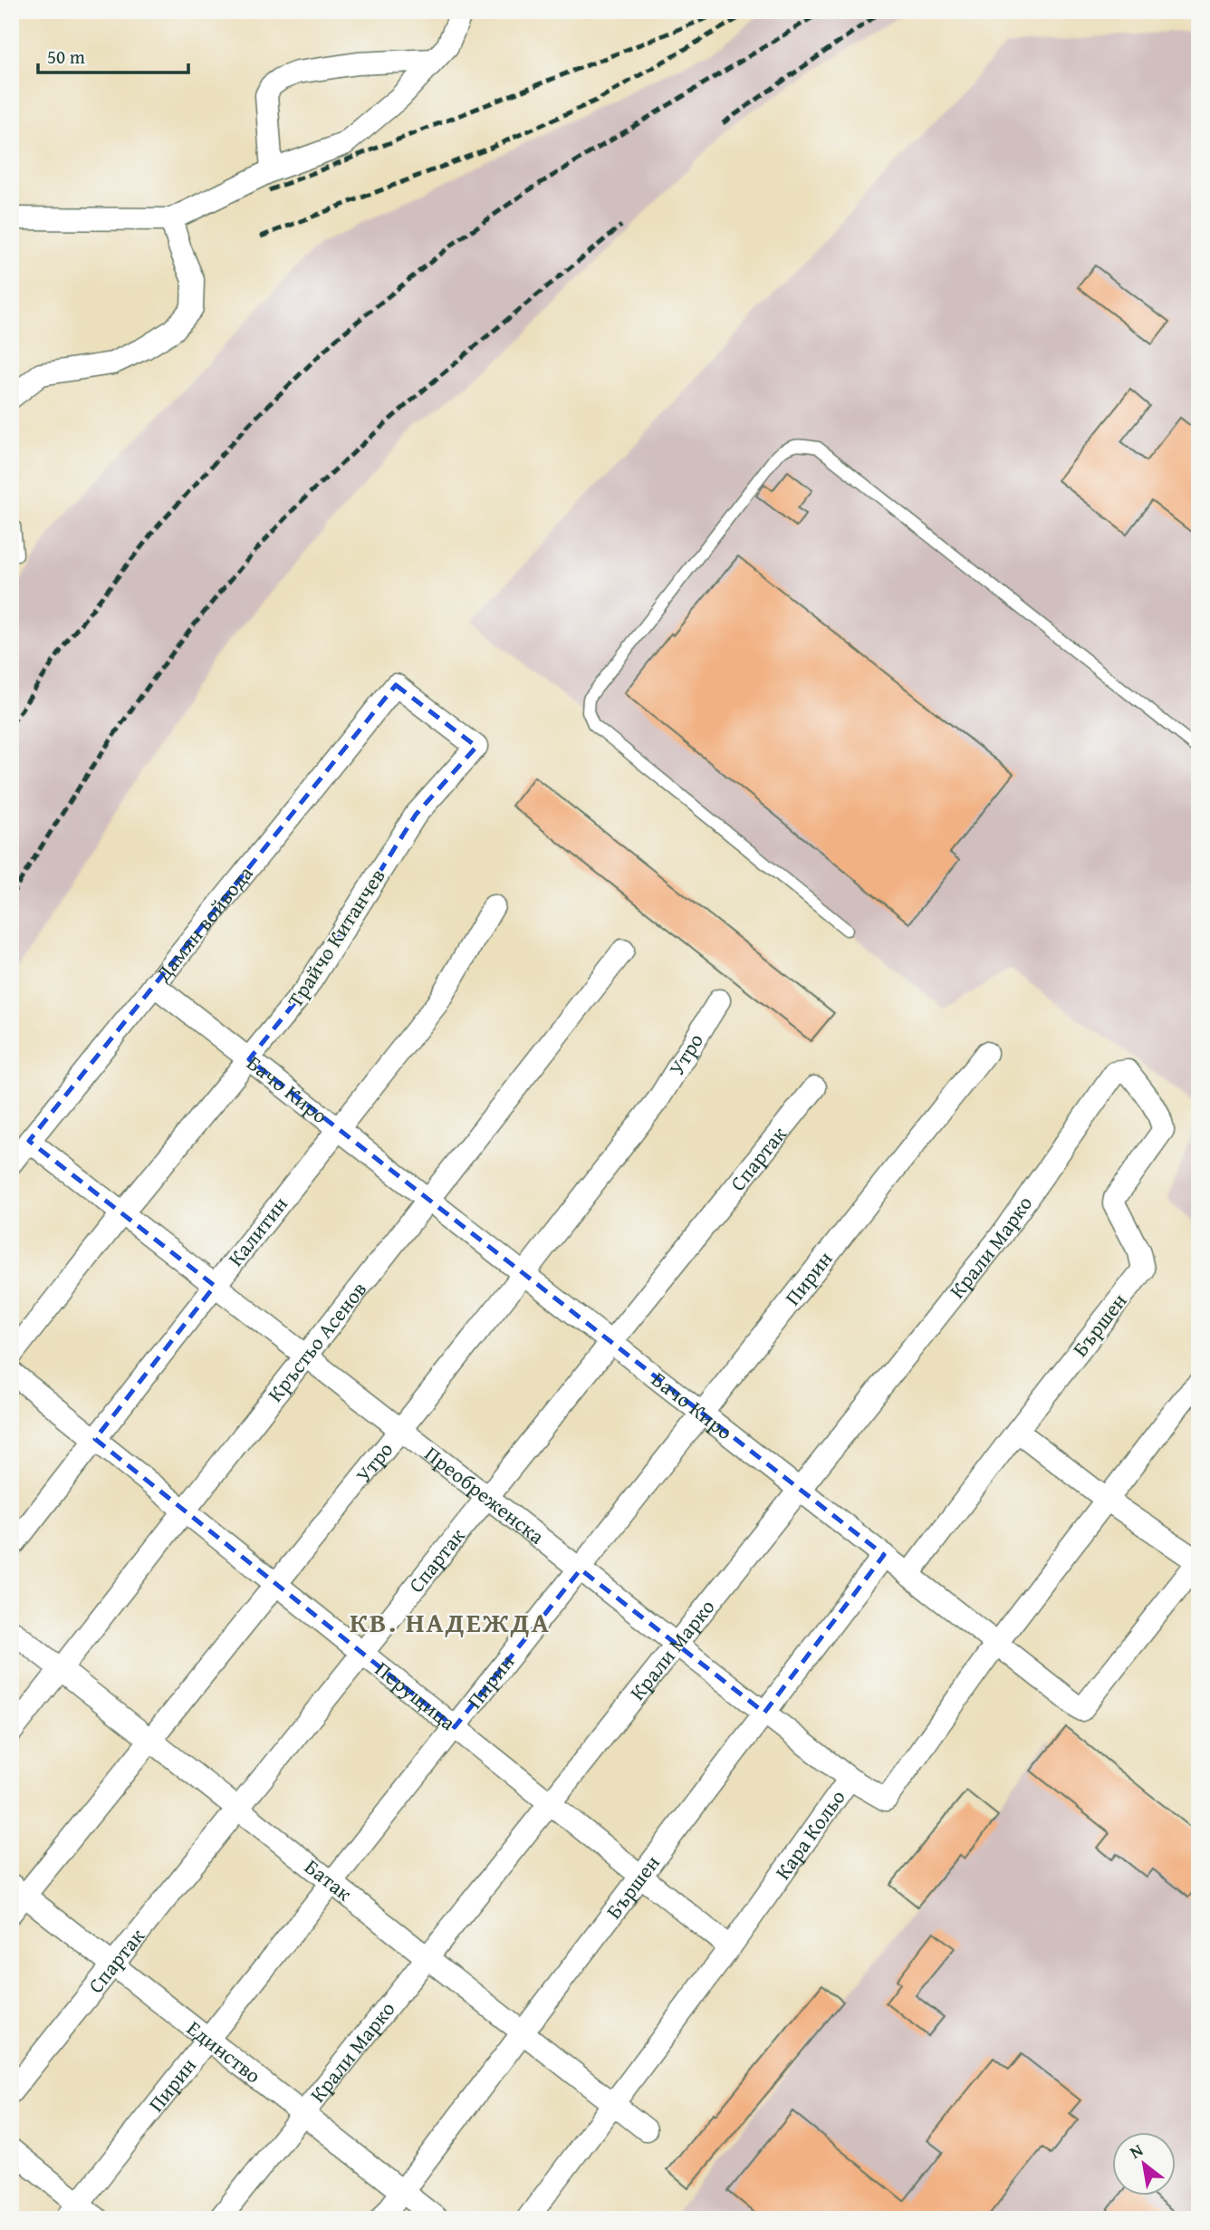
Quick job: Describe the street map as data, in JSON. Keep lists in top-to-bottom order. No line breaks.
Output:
{"streets":{"street":["Дамян войвода","Трайчо Китанчев","Утро","Бачо Киро","Спартак","Калитин","Крали Марко","Пирин","Бършен","Кръстьо Асенов","Преобреженска","Перущица","Кара Кольо","Батак","Единство"]},"crossings":[["Дамян войвода","Трайчо Китанчев"],["Дамян войвода","Бачо Киро"],["Дамян войвода","Преобреженска"],["Трайчо Китанчев","Бачо Киро"],["Трайчо Китанчев","Преобреженска"],["Утро","Бачо Киро"],["Утро","Преобреженска"],["Утро","Перущица"],["Утро","Батак"],["Утро","Единство"],["Бачо Киро","Спартак"],["Бачо Киро","Калитин"],["Бачо Киро","Крали Марко"],["Бачо Киро","Пирин"],["Бачо Киро","Бършен"],["Бачо Киро","Кръстьо Асенов"],["Бачо Киро","Кара Кольо"],["Спартак","Преобреженска"],["Спартак","Перущица"],["Спартак","Батак"],["Спартак","Единство"],["Калитин","Преобреженска"],["Калитин","Перущица"],["Крали Марко","Бършен"],["Крали Марко","Преобреженска"],["Крали Марко","Перущица"],["Крали Марко","Батак"],["Крали Марко","Единство"],["Пирин","Преобреженска"],["Пирин","Перущица"],["Пирин","Батак"],["Пирин","Единство"],["Бършен","Преобреженска"],["Бършен","Перущица"],["Бършен","Батак"],["Бършен","Единство"],["Кръстьо Асенов","Преобреженска"],["Кръстьо Асенов","Перущица"],["Кръстьо Асенов","Батак"],["Преобреженска","Кара Кольо"],["Перущица","Кара Кольо"],["Кара Кольо","Батак"]],"districts":["КВ. НАДЕЖДА"],"scale_bar":"50 m","north":"top left"}
